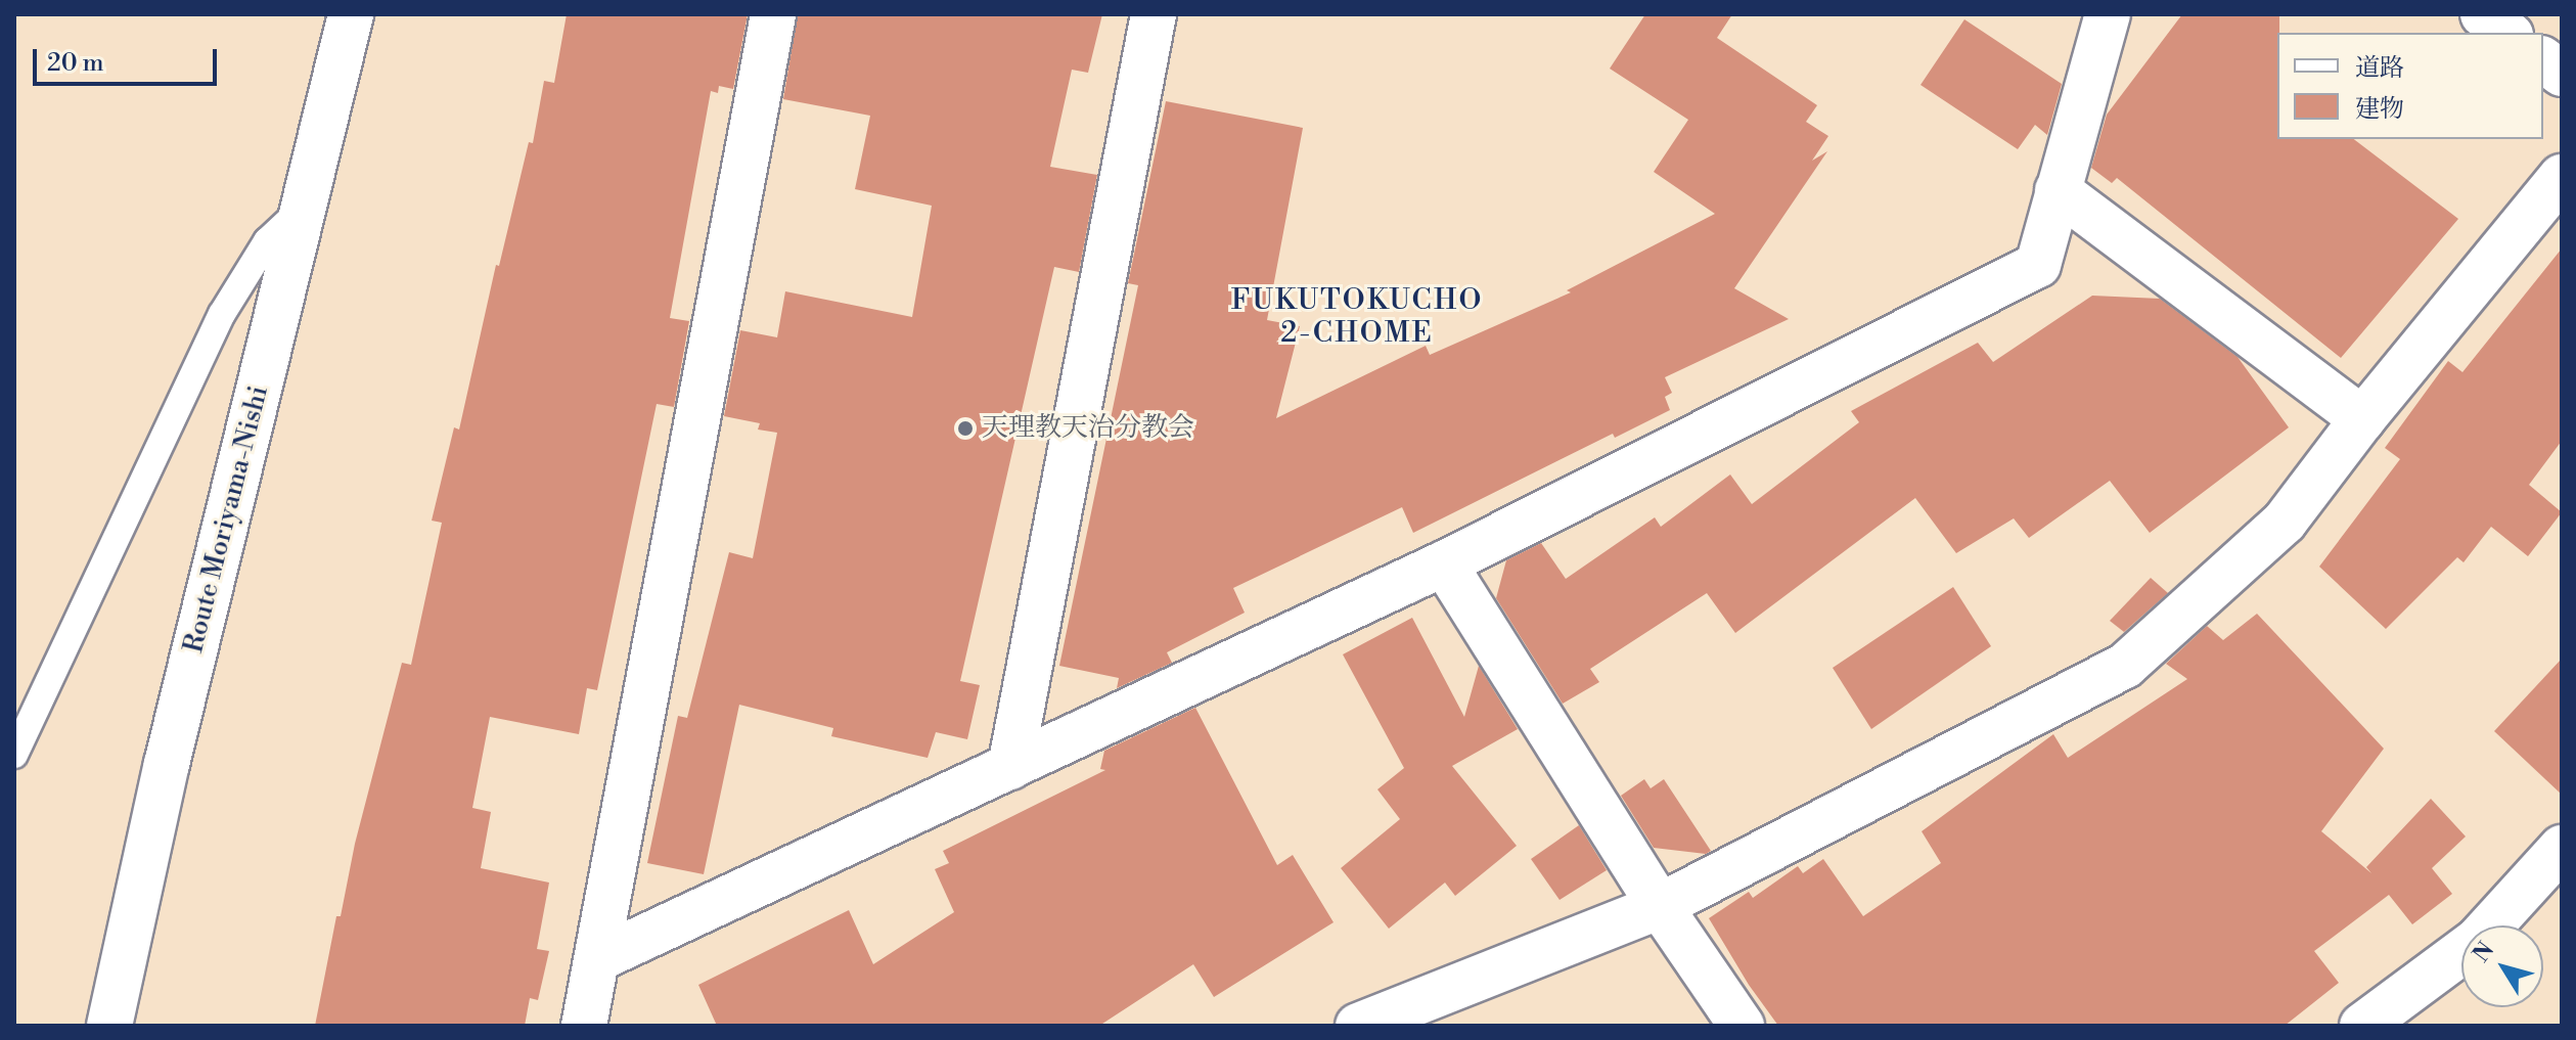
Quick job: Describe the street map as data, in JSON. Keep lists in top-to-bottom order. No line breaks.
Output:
{"streets":{"street":["Route Moriyama-Nishi"]},"districts":["FUKUTOKUCHO 2-CHOME"],"places":["天理教天治分教会"],"legend":["道路","建物"],"scale_bar":"20 m","north":"top left"}
